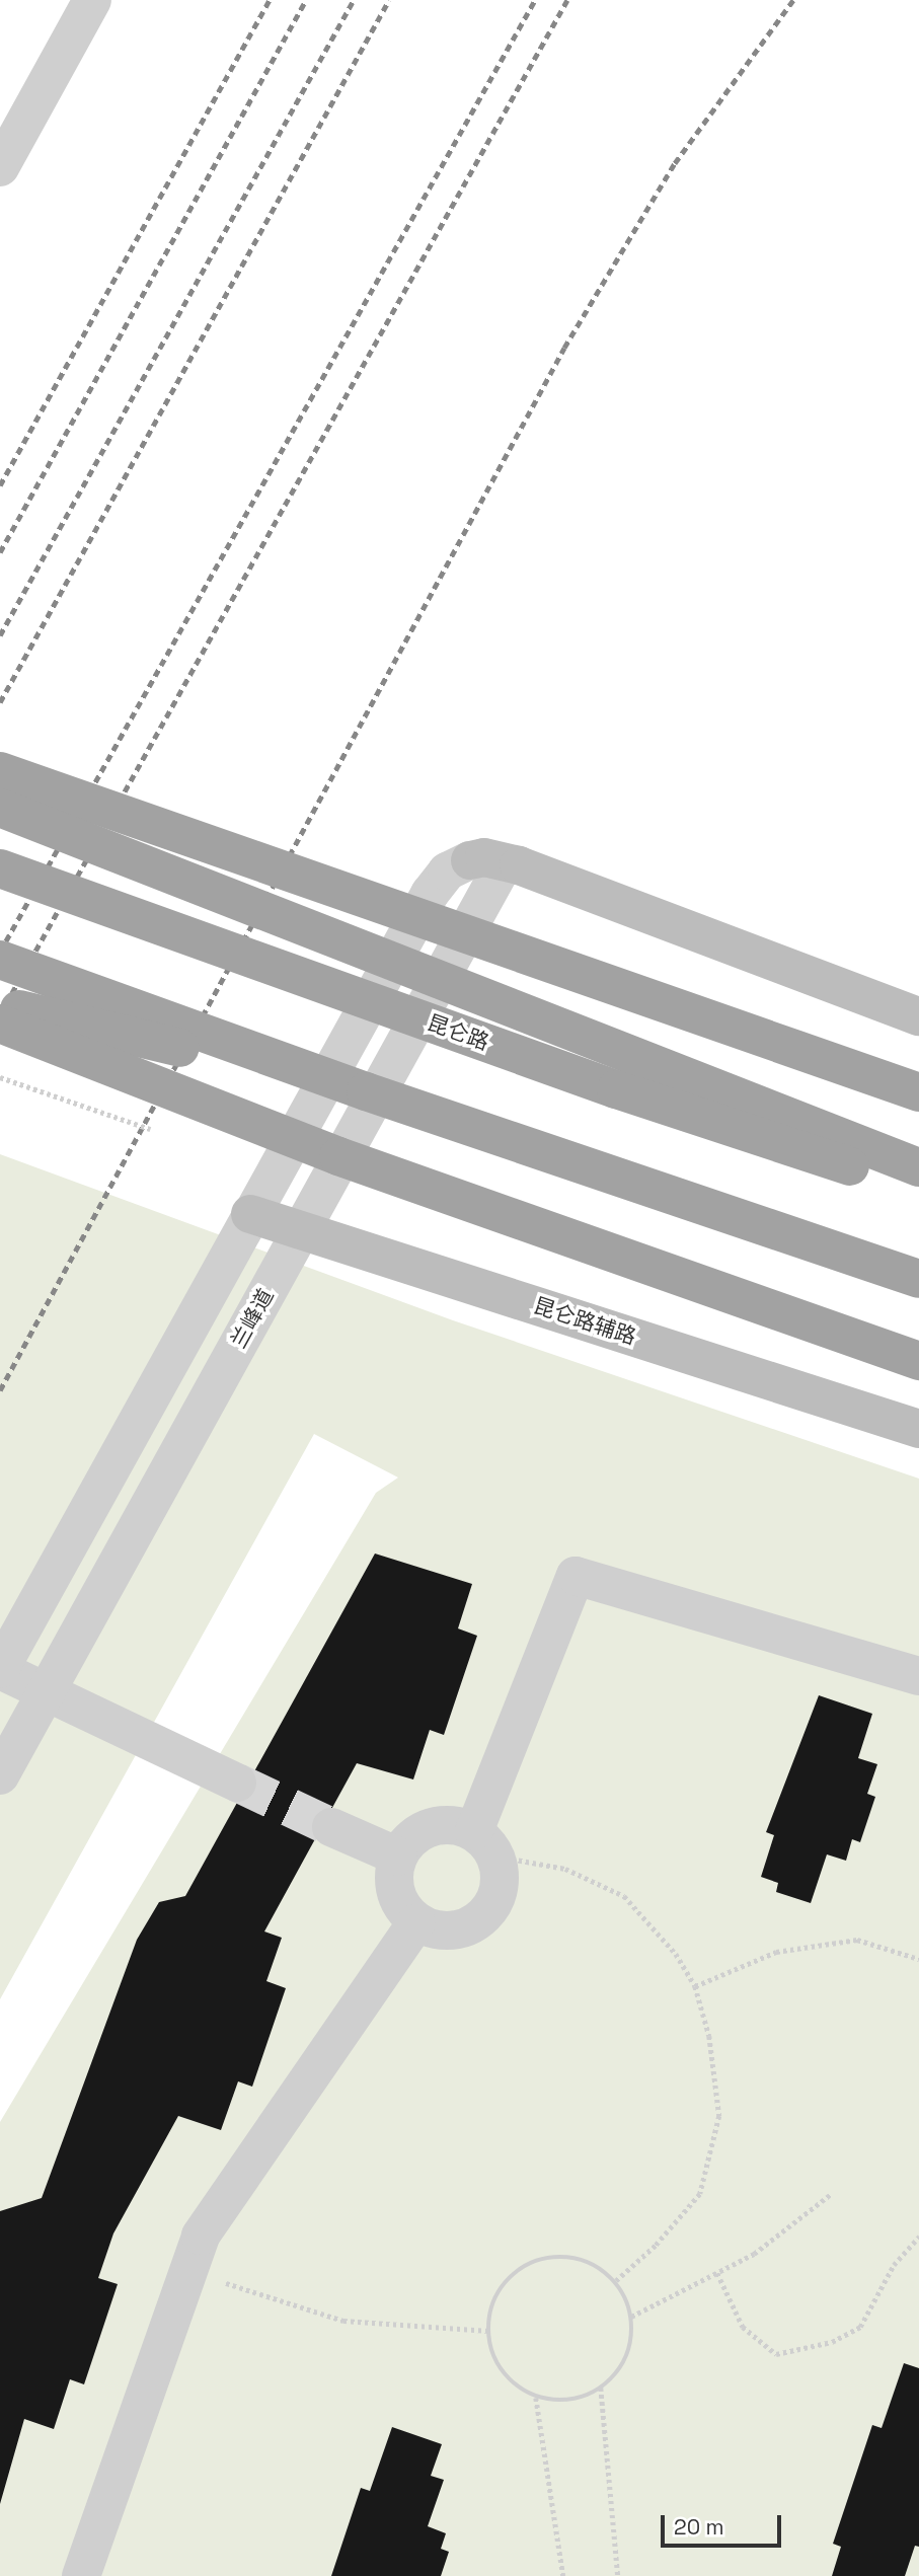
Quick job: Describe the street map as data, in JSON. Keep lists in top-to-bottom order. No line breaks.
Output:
{"streets":{"highway":["昆仑路"],"main road":["昆仑路辅路"],"street":["兰峰道"]},"crossings":[["兰峰道","昆仑路辅路"]],"scale_bar":"20 m"}
